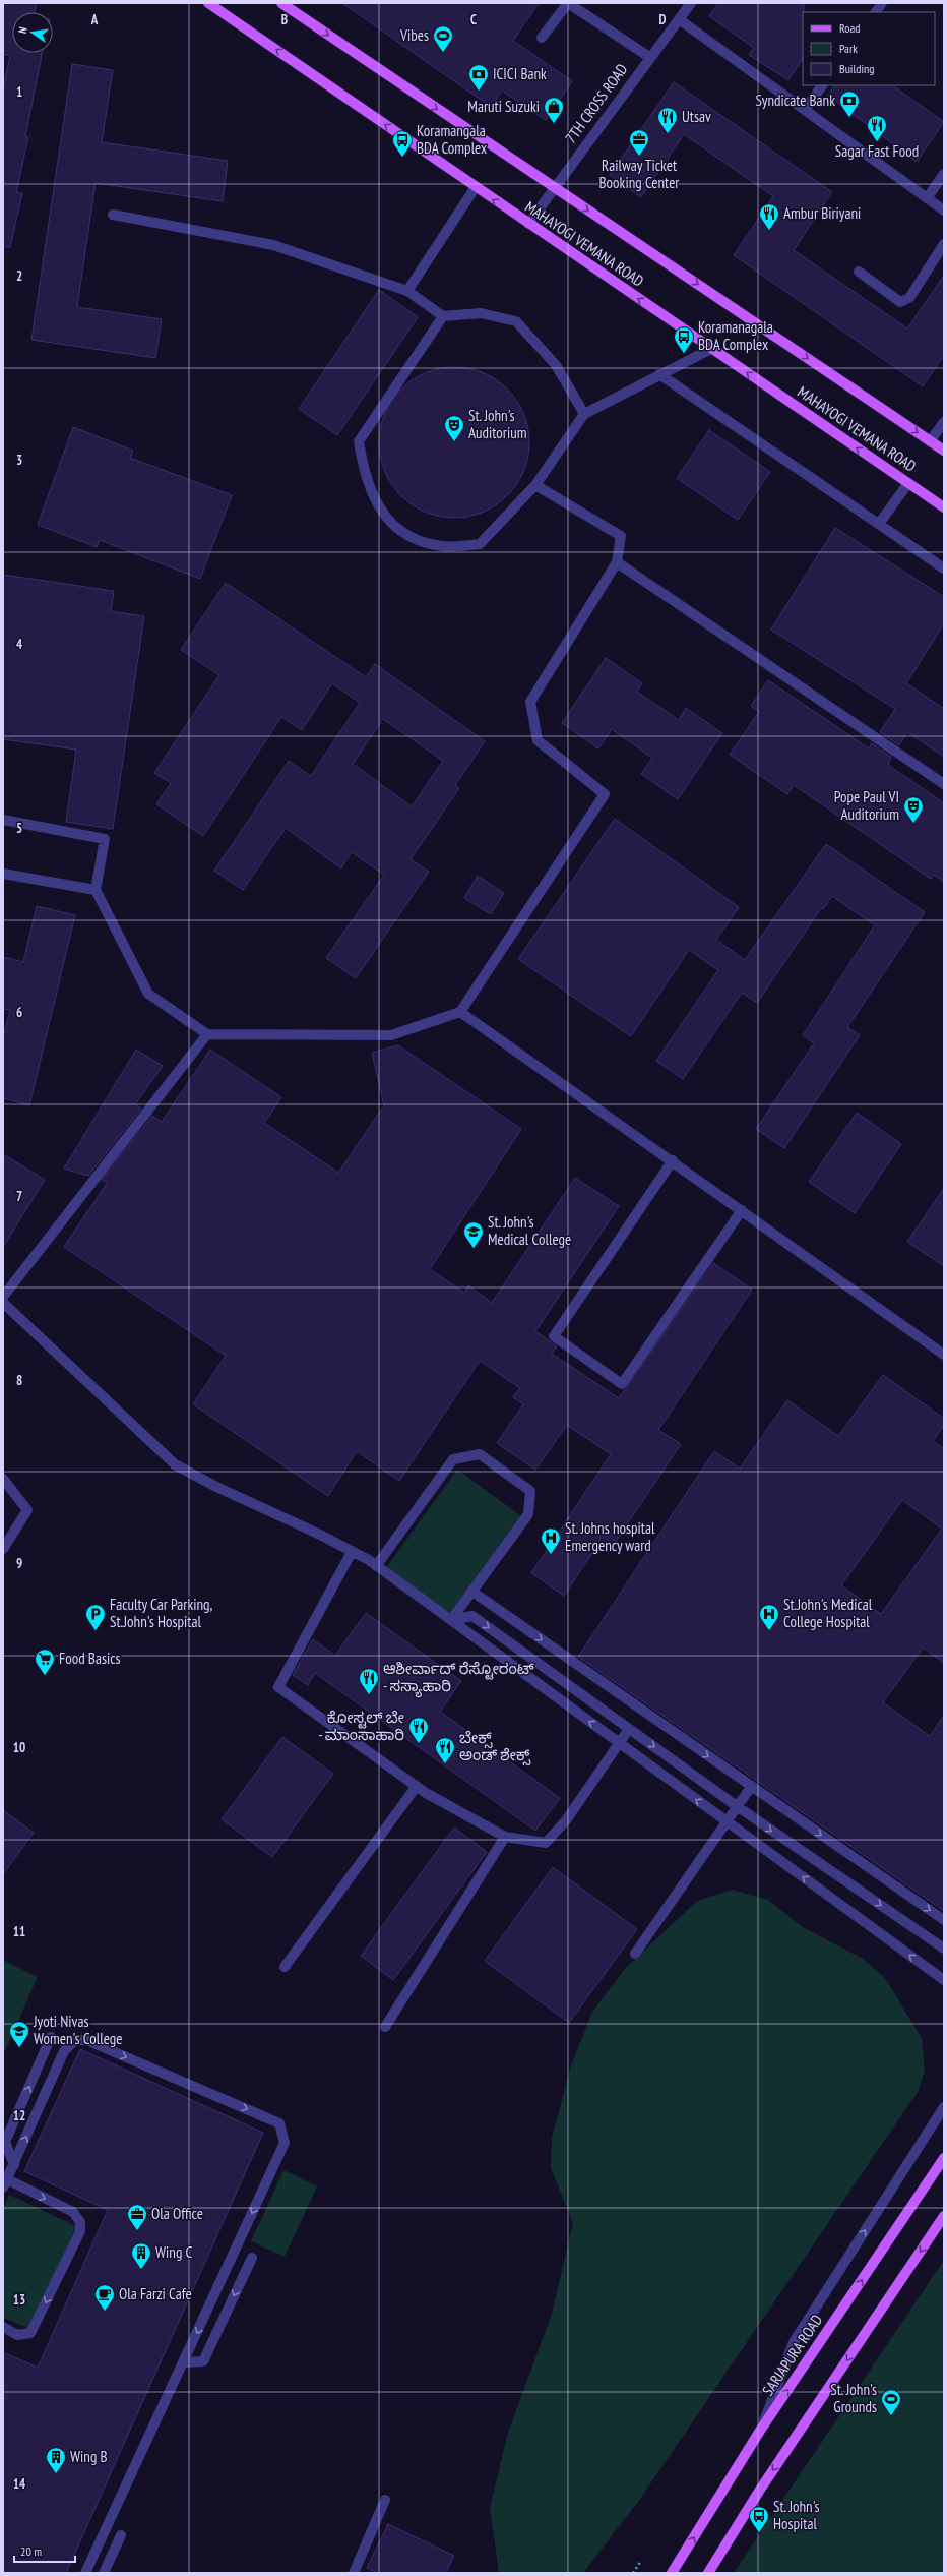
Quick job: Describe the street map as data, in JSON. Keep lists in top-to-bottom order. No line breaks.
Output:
{"streets":{"main road":["MAHAYOGI VEMANA ROAD","SARJAPURA ROAD"],"street":["7TH CROSS ROAD"]},"crossings":[["7TH CROSS ROAD","MAHAYOGI VEMANA ROAD"]],"places":{"sports":["Vibes","St. John's Grounds"],"bank":["ICICI Bank","Syndicate Bank"],"shop":["Maruti Suzuki"],"restaurant":["Utsav","Sagar Fast Food","Ambur Biriyani","ಆಶೀರ್ವಾದ್ ರೆಸ್ಟೋರಂಟ್ - ಸಸ್ಯಾಹಾರಿ","ಕೋಸ್ಟಲ್ ಬೇ - ಮಾಂಸಾಹಾರಿ","ಬೇಕ್ಸ್ ಅಂಡ್ ಶೇಕ್ಸ್"],"office":["Railway Ticket Booking Center","Ola Office"],"bus stop":["Koramangala BDA Complex","Koramanagala BDA Complex","St. John's Hospital"],"theatre":["St. John's Auditorium","Pope Paul VI Auditorium"],"school or university":["St. John's Medical College","Jyoti Nivas Women's College"],"hospital":["St. Johns hospital Emergency ward","St.John's Medical College Hospital"],"parking":["Faculty Car Parking, St.John's Hospital"],"supermarket":["Food Basics"],"building":["Wing C","Wing B"],"cafe":["Ola Farzi Cafe"]},"legend":["Road","Park","Building"],"scale_bar":"20 m","north":"left","grid":{"columns":["A","B","C","D"],"rows":["1","2","3","4","5","6","7","8","9","10","11","12","13","14"]}}
